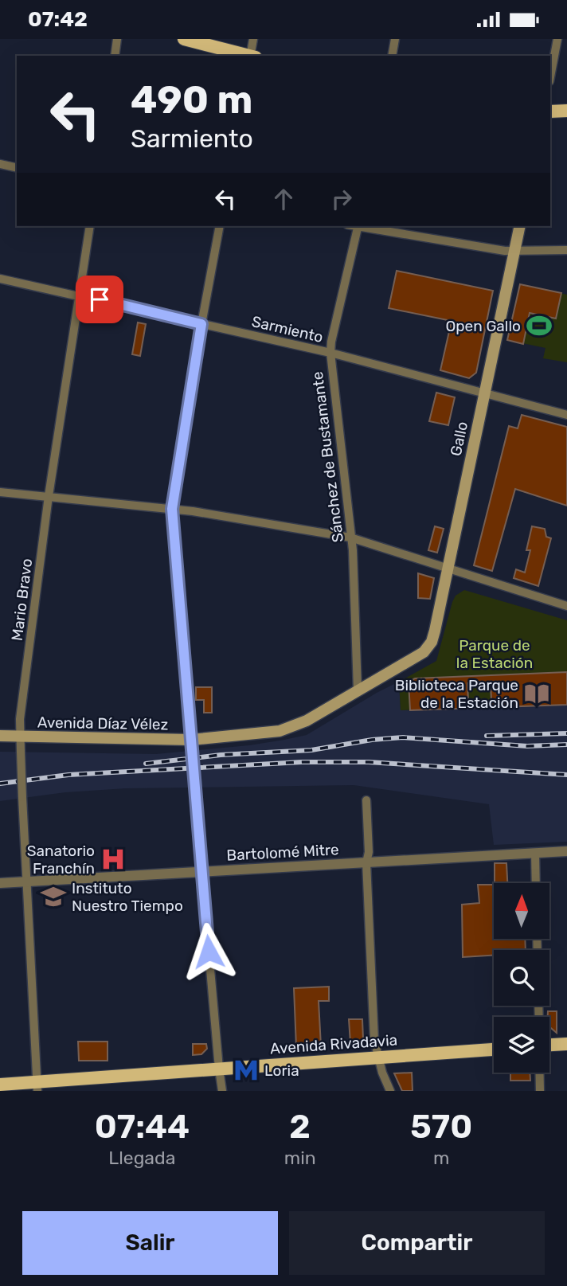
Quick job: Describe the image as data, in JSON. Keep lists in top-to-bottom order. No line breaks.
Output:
{"streets":{"main road":["Gallo","Avenida Díaz Vélez","Avenida Rivadavia"],"street":["Sarmiento","Sánchez de Bustamante","Mario Bravo","Bartolomé Mitre"]},"crossings":[["Sarmiento","Gallo"],["Sarmiento","Sánchez de Bustamante"],["Sarmiento","Mario Bravo"],["Gallo","Avenida Díaz Vélez"],["Sánchez de Bustamante","Avenida Díaz Vélez"],["Mario Bravo","Avenida Díaz Vélez"],["Mario Bravo","Bartolomé Mitre"],["Mario Bravo","Avenida Rivadavia"]],"parks":["Parque de la Estación"],"places":{"sports":["Open Gallo"],"library":["Biblioteca Parque de la Estación"],"hospital":["Sanatorio Franchín"],"school or university":["Instituto Nuestro Tiempo"],"metro station":["Loria"]},"north":"top","page":{"status":"07:42","turn":["490 m","Sarmiento"],"eta":["07:44","Llegada","2","min","570","m"],"buttons":["Salir","Compartir"]}}
